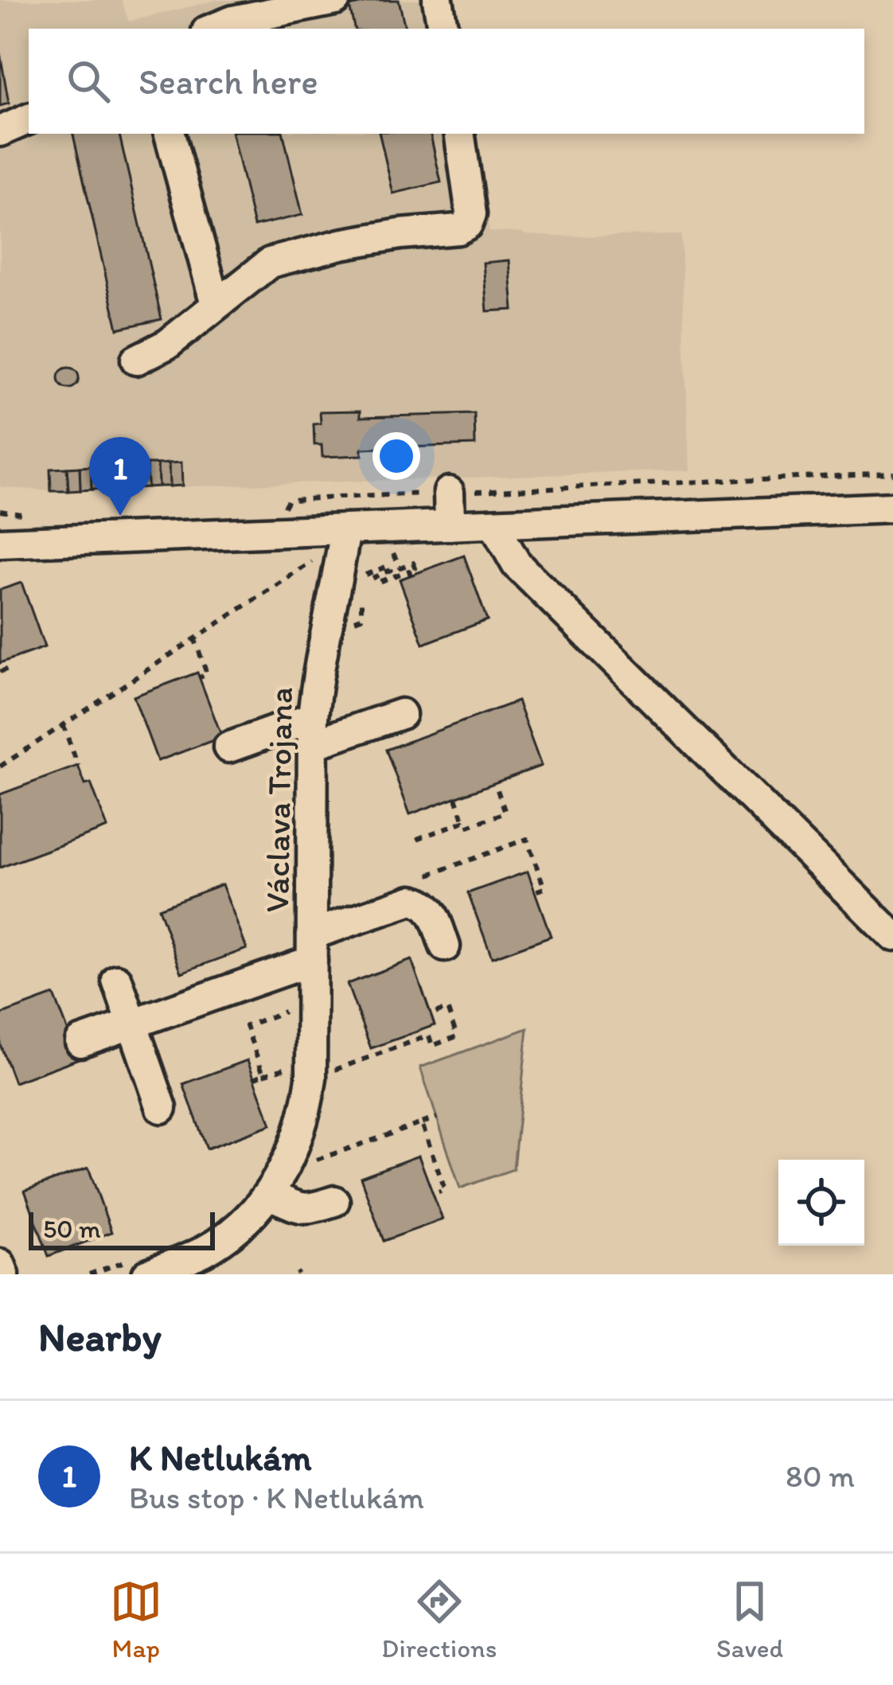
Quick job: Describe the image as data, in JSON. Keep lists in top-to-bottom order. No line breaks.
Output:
{"streets":{"street":["Václava Trojana"]},"scale_bar":"50 m","page":{"search":"Search here","pins":"1","scale":"50 m","heading":"Nearby","list":[{"mark":"1","name":"K Netlukám","note":"Bus stop · K Netlukám","value":"80 m"}],"nav":["Map","Directions","Saved"]}}
